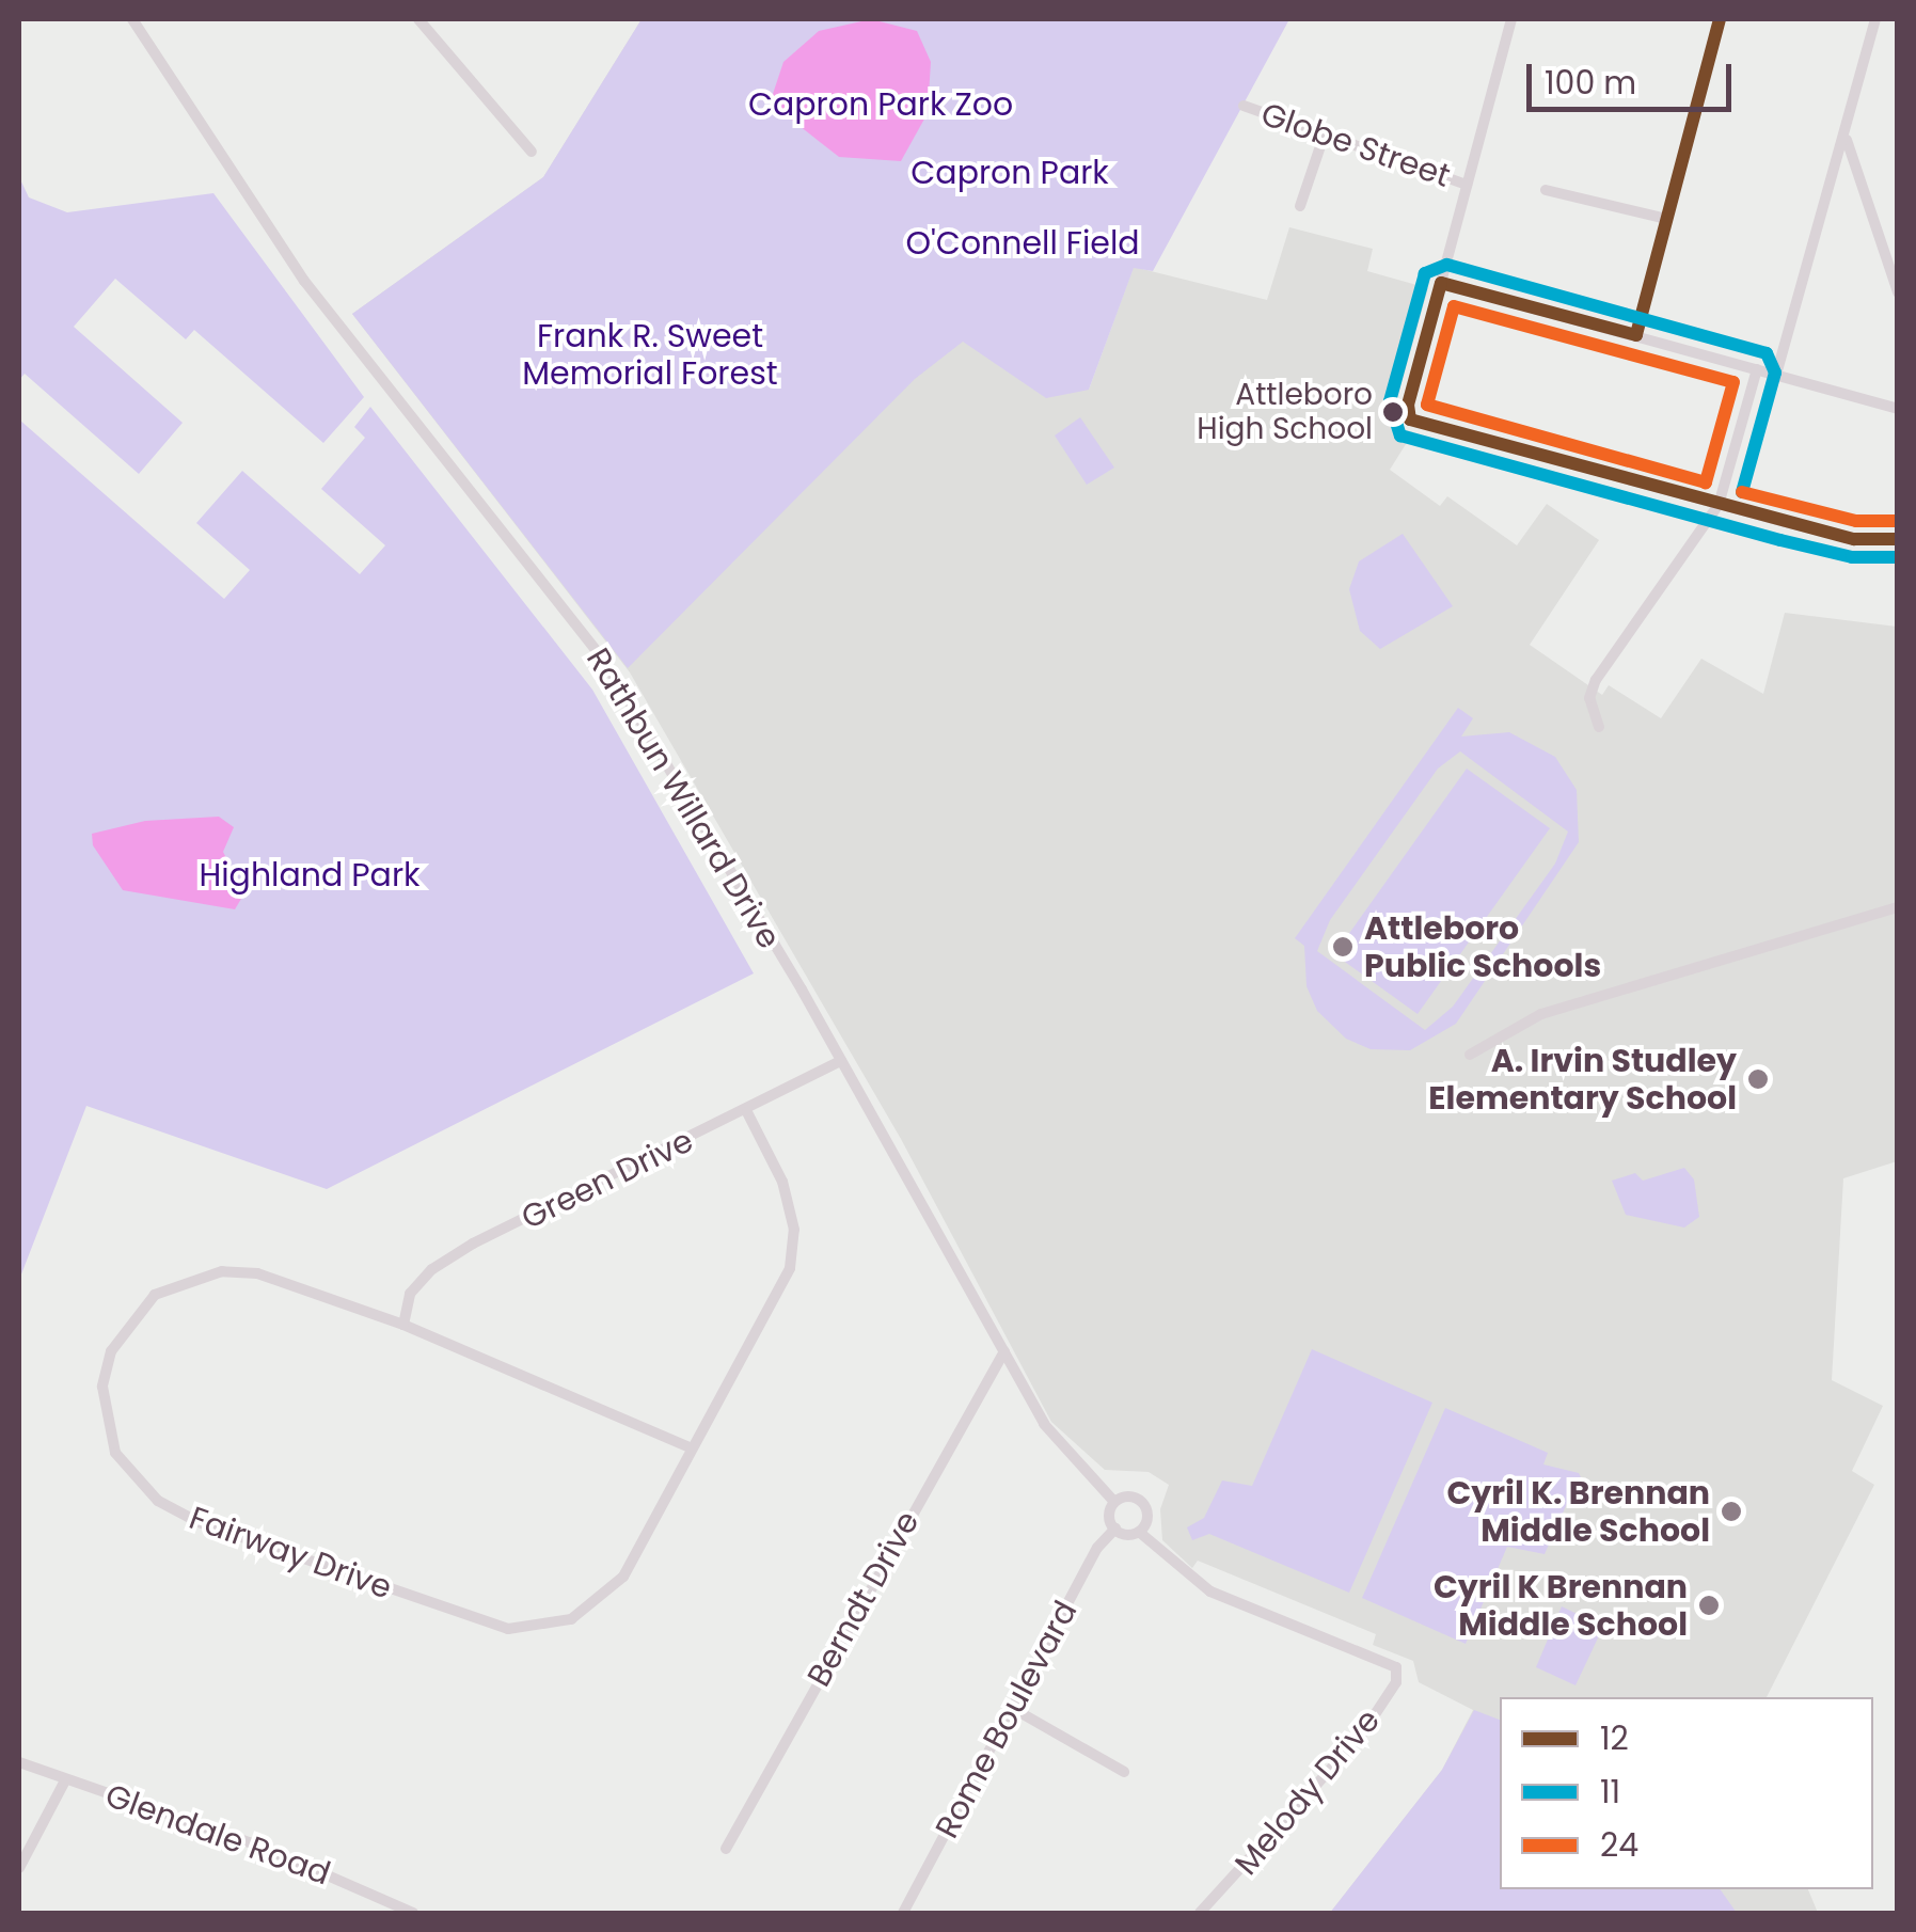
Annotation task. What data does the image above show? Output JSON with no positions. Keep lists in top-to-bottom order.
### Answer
{
  "streets": {
    "street": [
      "Globe Street",
      "Rathbun Willard Drive",
      "Green Drive",
      "Fairway Drive",
      "Berndt Drive",
      "Rome Boulevard",
      "Melody Drive",
      "Glendale Road"
    ]
  },
  "crossings": [
    ["Rathbun Willard Drive", "Green Drive"],
    ["Rathbun Willard Drive", "Berndt Drive"],
    ["Rathbun Willard Drive", "Melody Drive"],
    ["Green Drive", "Fairway Drive"]
  ],
  "parks": [
    "Capron Park Zoo",
    "Capron Park",
    "O'Connell Field",
    "Frank R. Sweet Memorial Forest",
    "Highland Park"
  ],
  "places": [
    "Attleboro High School",
    "Attleboro Public Schools",
    "A. Irvin Studley Elementary School",
    "Cyril K. Brennan Middle School",
    "Cyril K Brennan Middle School"
  ],
  "lines": ["transit line 12", "transit line 11", "transit line 24"],
  "legend": ["12", "11", "24"],
  "scale_bar": "100 m"
}
